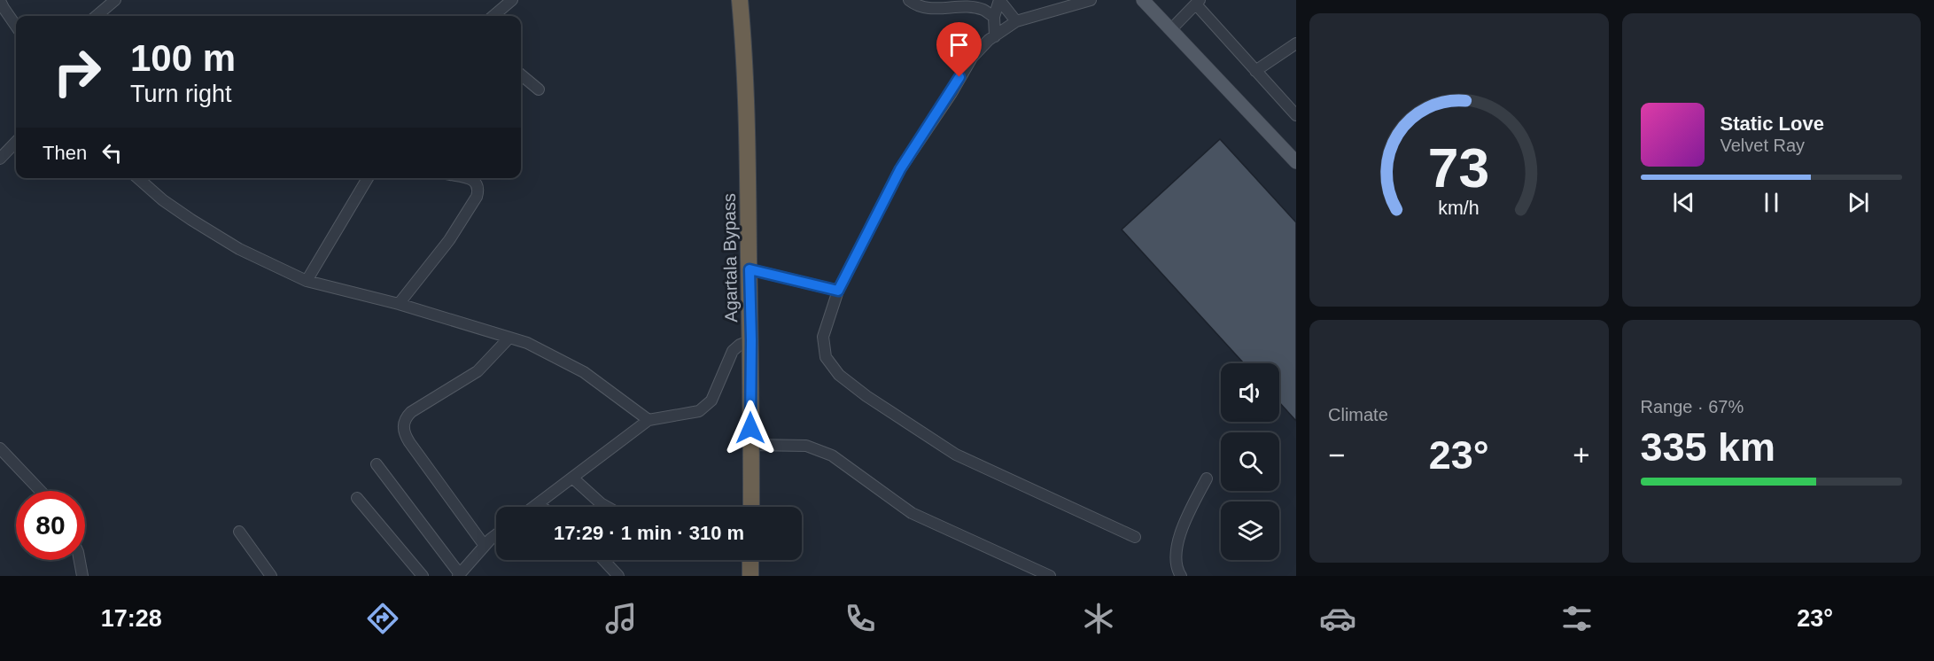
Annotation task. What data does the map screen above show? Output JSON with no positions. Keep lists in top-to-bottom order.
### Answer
{
  "streets": {
    "highway": ["Agartala Bypass"]
  },
  "page": {
    "turn": ["100 m", "Turn right"],
    "song": ["Static Love", "Velvet Ray"],
    "then": "Then",
    "tile": [
      "Climate",
      ["Range · 67%", "335 km"]
    ],
    "heat": ["−", "23°", "+"],
    "limit": "80",
    "trip": "17:29 · 1 min · 310 m",
    "tabs": ["17:28", "23°"],
    "gauge": ["73", "km/h"]
  }
}
